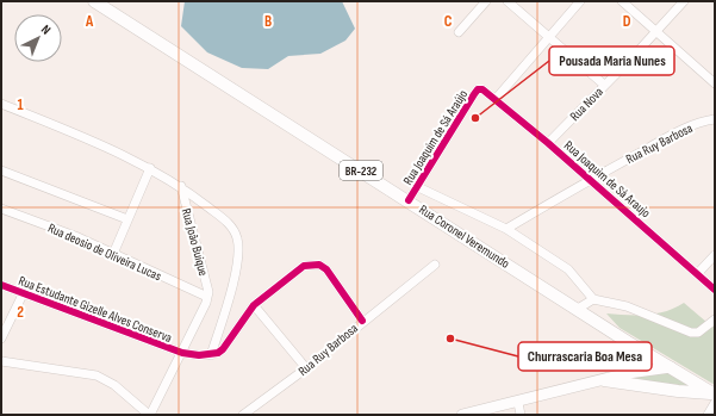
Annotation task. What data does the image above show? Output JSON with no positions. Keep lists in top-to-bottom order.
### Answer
{
  "streets": {
    "highway": ["BR-232", "Rua Coronel Veremundo"],
    "street": [
      "Rua Nova",
      "Rua Joaquim de Sá Araújo",
      "Rua Ruy Barbosa",
      "Rua Joaquim de Sá Araujo",
      "Rua João Buique",
      "Rua deosio de Oliveira Lucas",
      "Rua Estudante Gizelle Alves Conserva"
    ]
  },
  "crossings": [
    ["Rua Nova", "Rua Joaquim de Sá Araujo"],
    ["Rua Joaquim de Sá Araújo", "Rua Joaquim de Sá Araujo"],
    ["Rua Joaquim de Sá Araújo", "Rua Coronel Veremundo"],
    ["Rua Ruy Barbosa", "Rua Joaquim de Sá Araujo"],
    ["Rua João Buique", "Rua deosio de Oliveira Lucas"],
    ["Rua João Buique", "Rua Estudante Gizelle Alves Conserva"]
  ],
  "places": ["Pousada Maria Nunes", "Churrascaria Boa Mesa"],
  "north": "top right",
  "grid": {
    "columns": [
      "A",
      "B",
      "C",
      "D"
    ],
    "rows": ["1", "2"]
  }
}
